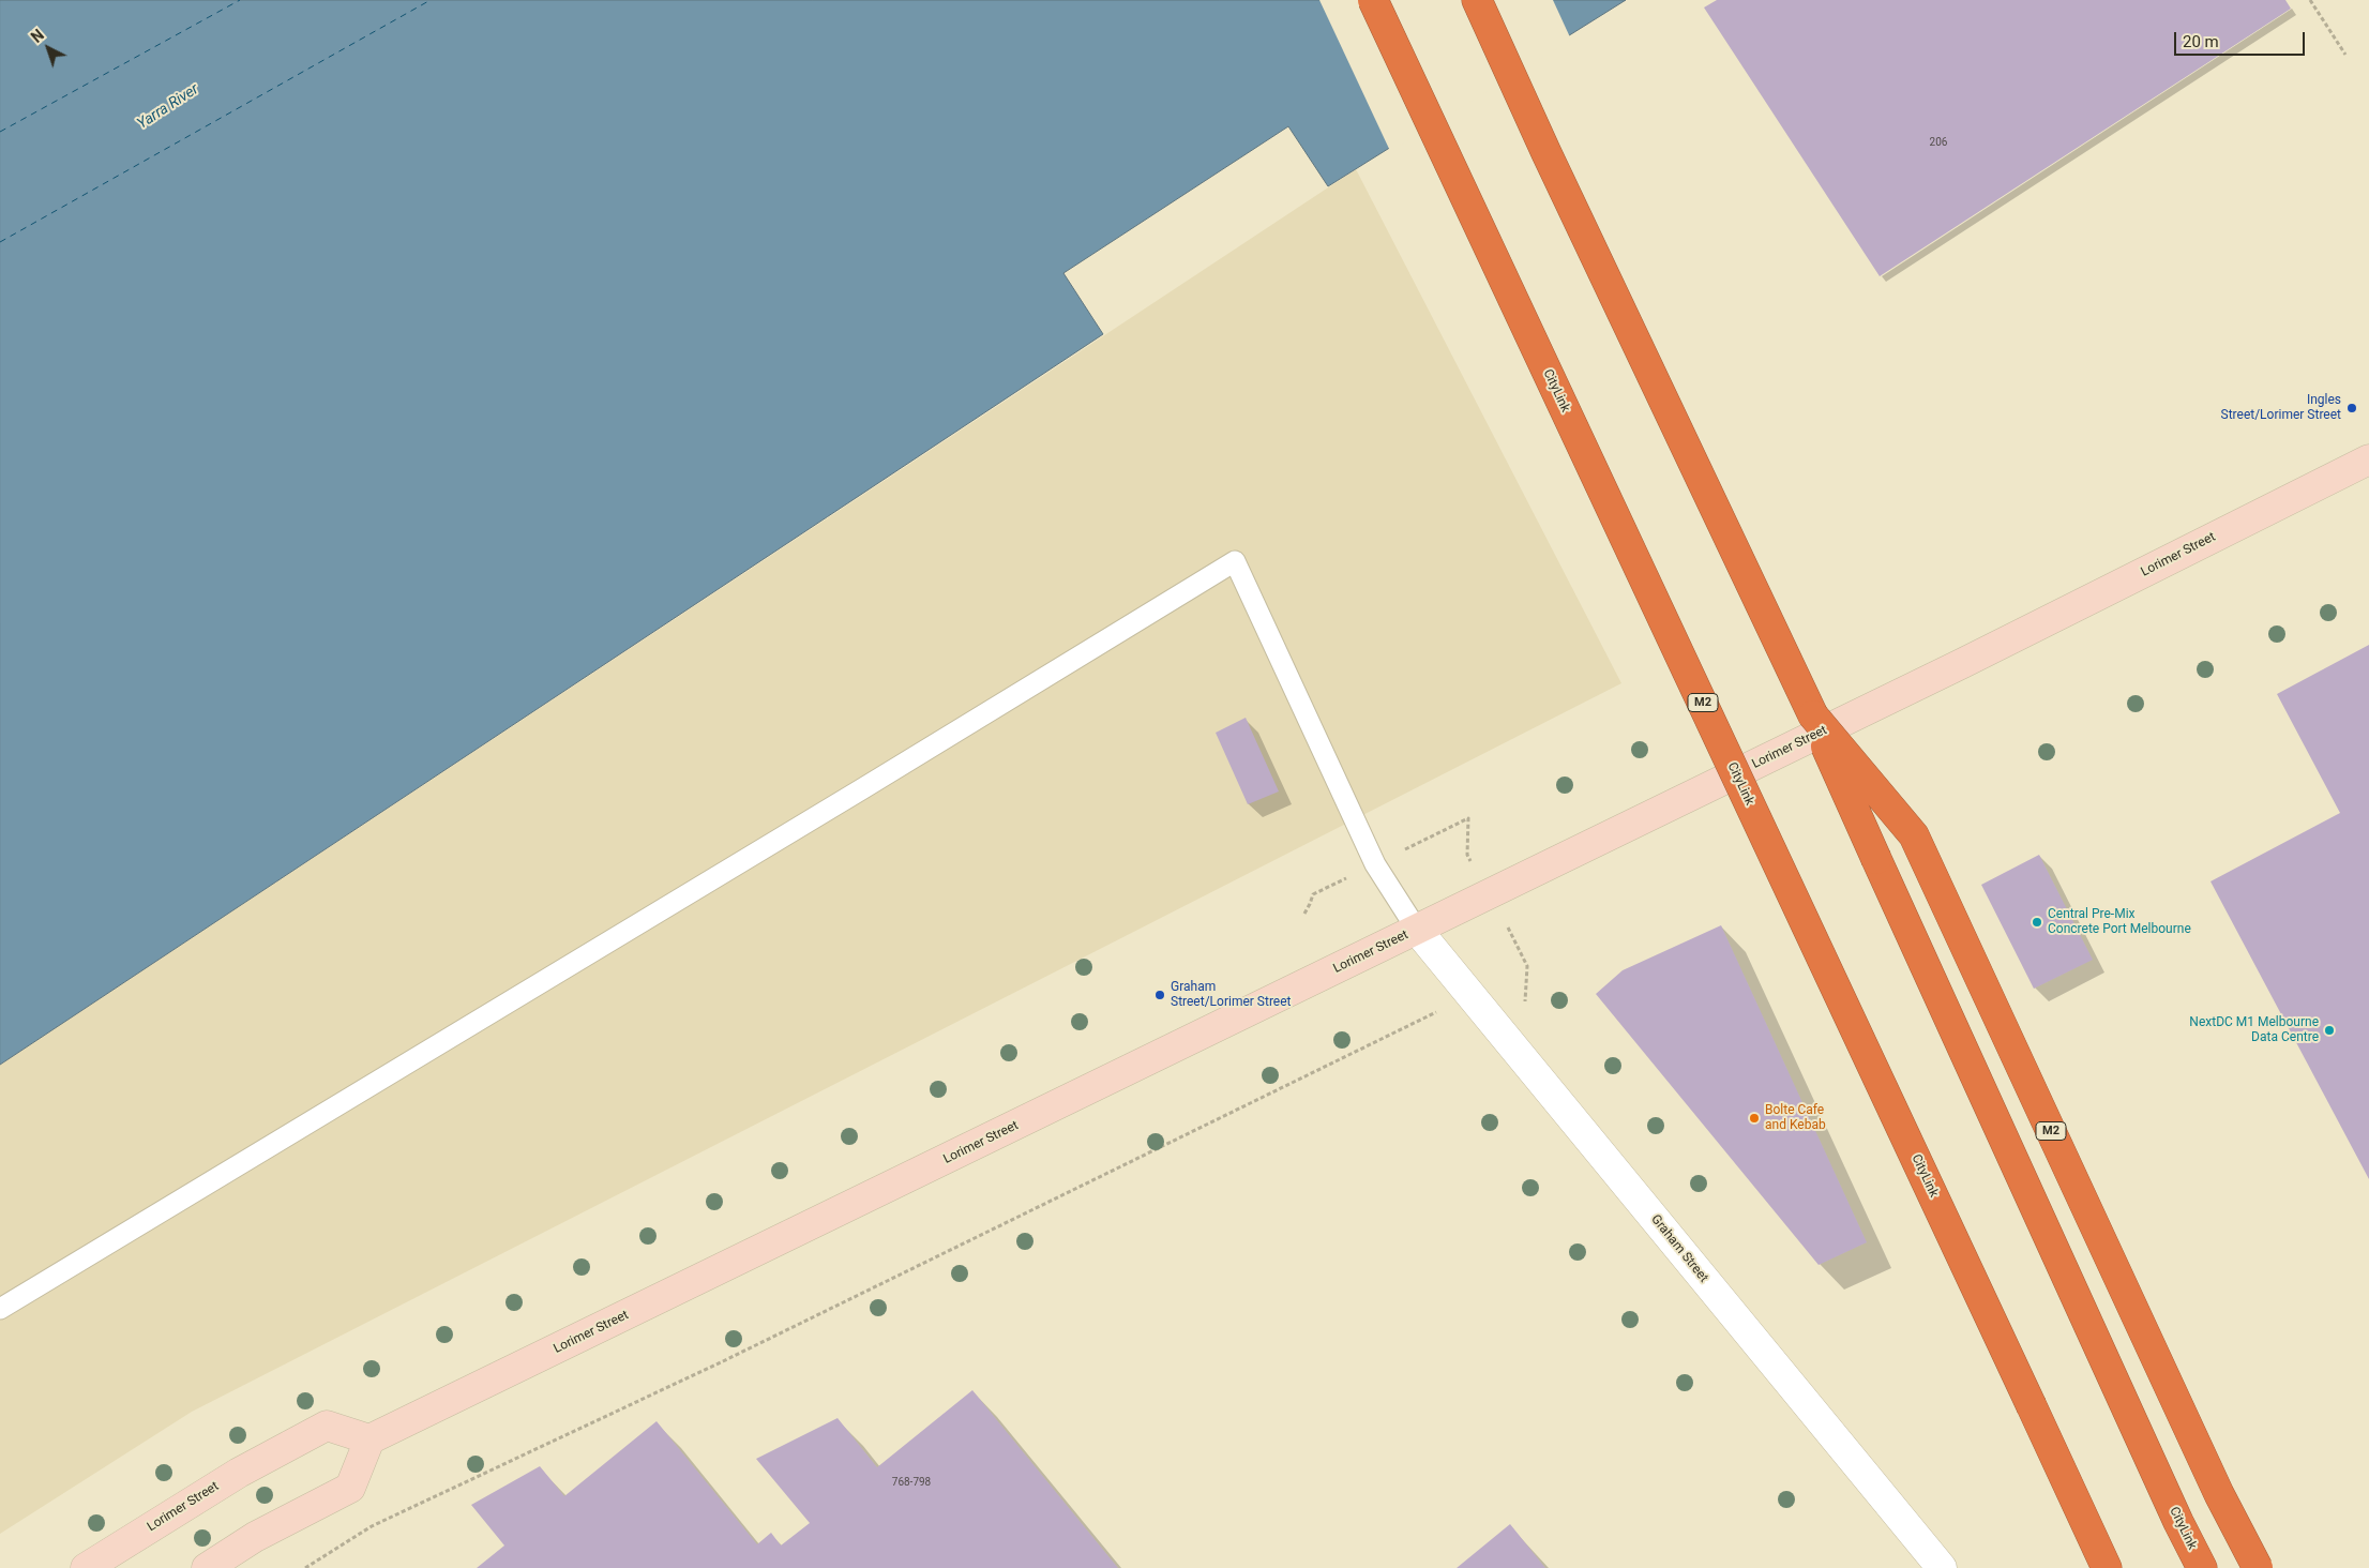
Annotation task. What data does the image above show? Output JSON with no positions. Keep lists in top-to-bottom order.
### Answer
{
  "streets": {
    "highway": ["CityLink", "M2"],
    "main road": ["Lorimer Street"],
    "street": ["Graham Street"]
  },
  "crossings": [
    ["CityLink", "M2"],
    ["Lorimer Street", "Graham Street"]
  ],
  "water": ["Yarra River"],
  "places": [
    "Ingles Street/Lorimer Street",
    "Central Pre-Mix Concrete Port Melbourne",
    "Graham Street/Lorimer Street",
    "NextDC M1 Melbourne Data Centre",
    "Bolte Cafe and Kebab"
  ],
  "house_numbers": ["206", "768-798"],
  "scale_bar": "20 m",
  "north": "top left"
}
